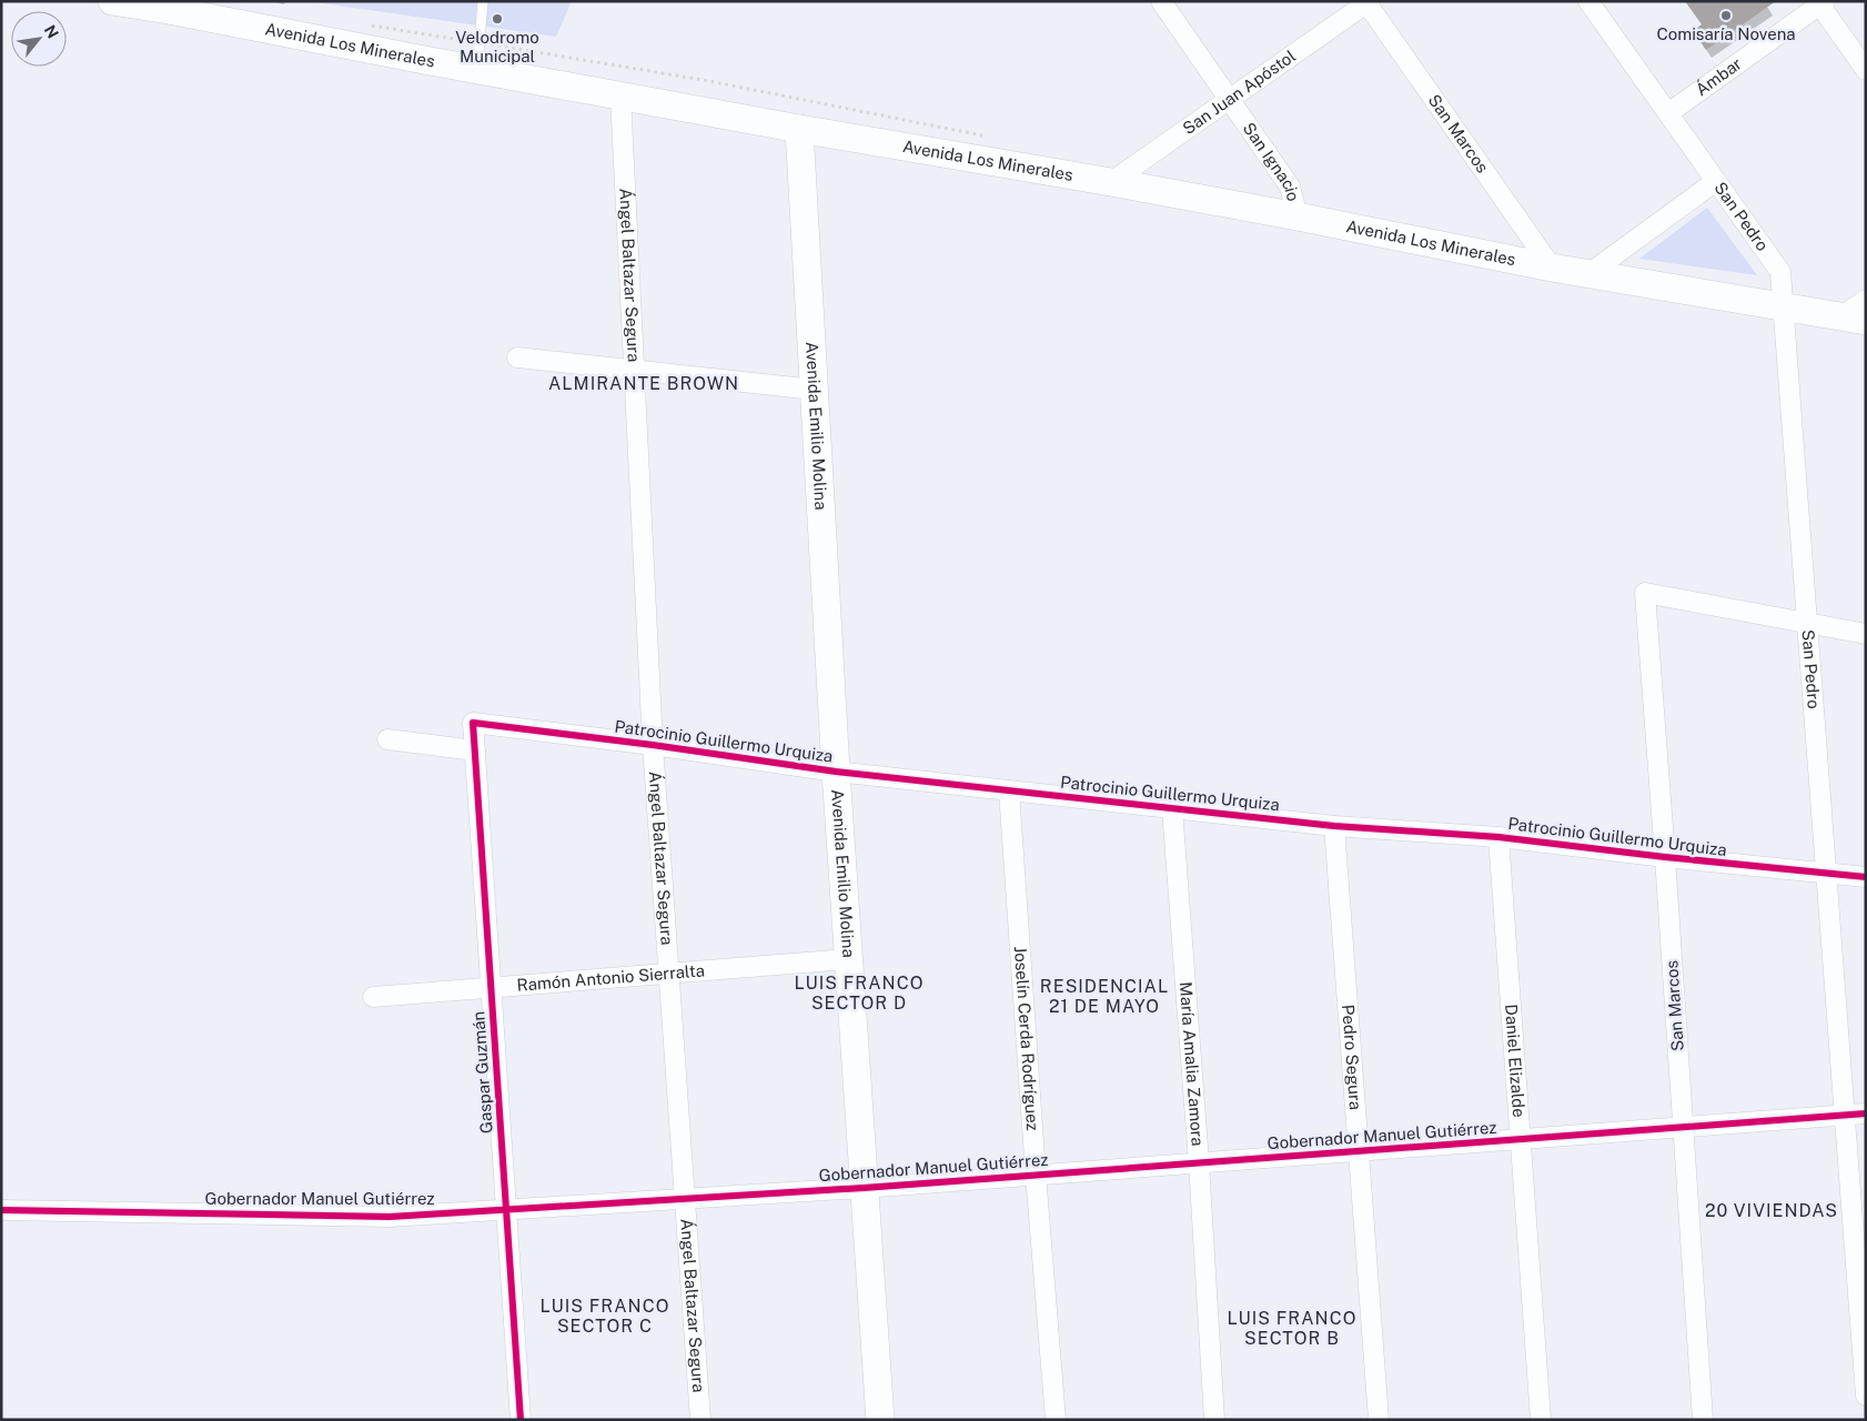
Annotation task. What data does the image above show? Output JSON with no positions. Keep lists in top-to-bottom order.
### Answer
{
  "streets": {
    "main road": ["Avenida Los Minerales", "Avenida Emilio Molina"],
    "street": [
      "Ámbar",
      "San Juan Apóstol",
      "San Marcos",
      "San Ignacio",
      "San Pedro",
      "Ángel Baltazar Segura",
      "Patrocinio Guillermo Urquiza",
      "Ramón Antonio Sierralta",
      "Joselín Cerda Rodríguez",
      "Pedro Segura",
      "Daniel Elizalde",
      "María Amalia Zamora",
      "Gaspar Guzmán",
      "Gobernador Manuel Gutiérrez"
    ]
  },
  "crossings": [
    ["Avenida Los Minerales", "San Juan Apóstol"],
    ["Avenida Los Minerales", "San Marcos"],
    ["Avenida Los Minerales", "San Ignacio"],
    ["Avenida Los Minerales", "San Pedro"],
    ["Avenida Los Minerales", "Ángel Baltazar Segura"],
    ["Avenida Los Minerales", "Avenida Emilio Molina"],
    ["Ámbar", "San Pedro"],
    ["San Juan Apóstol", "San Marcos"],
    ["San Juan Apóstol", "San Ignacio"],
    ["San Marcos", "San Pedro"],
    ["San Marcos", "Patrocinio Guillermo Urquiza"],
    ["San Marcos", "Gobernador Manuel Gutiérrez"],
    ["San Pedro", "Patrocinio Guillermo Urquiza"],
    ["San Pedro", "Gobernador Manuel Gutiérrez"],
    ["Ángel Baltazar Segura", "Patrocinio Guillermo Urquiza"],
    ["Ángel Baltazar Segura", "Ramón Antonio Sierralta"],
    ["Ángel Baltazar Segura", "Gobernador Manuel Gutiérrez"],
    ["Avenida Emilio Molina", "Patrocinio Guillermo Urquiza"],
    ["Avenida Emilio Molina", "Ramón Antonio Sierralta"],
    ["Avenida Emilio Molina", "Gobernador Manuel Gutiérrez"],
    ["Patrocinio Guillermo Urquiza", "Joselín Cerda Rodríguez"],
    ["Patrocinio Guillermo Urquiza", "Pedro Segura"],
    ["Patrocinio Guillermo Urquiza", "Daniel Elizalde"],
    ["Patrocinio Guillermo Urquiza", "María Amalia Zamora"],
    ["Patrocinio Guillermo Urquiza", "Gaspar Guzmán"],
    ["Ramón Antonio Sierralta", "Gaspar Guzmán"],
    ["Joselín Cerda Rodríguez", "Gobernador Manuel Gutiérrez"],
    ["Pedro Segura", "Gobernador Manuel Gutiérrez"],
    ["Daniel Elizalde", "Gobernador Manuel Gutiérrez"],
    ["María Amalia Zamora", "Gobernador Manuel Gutiérrez"],
    ["Gaspar Guzmán", "Gobernador Manuel Gutiérrez"]
  ],
  "districts": [
    "ALMIRANTE BROWN",
    "LUIS FRANCO SECTOR D",
    "RESIDENCIAL 21 DE MAYO",
    "20 VIVIENDAS",
    "LUIS FRANCO SECTOR C",
    "LUIS FRANCO SECTOR B"
  ],
  "places": ["Comisaría Novena", "Velodromo Municipal"],
  "north": "top right"
}
